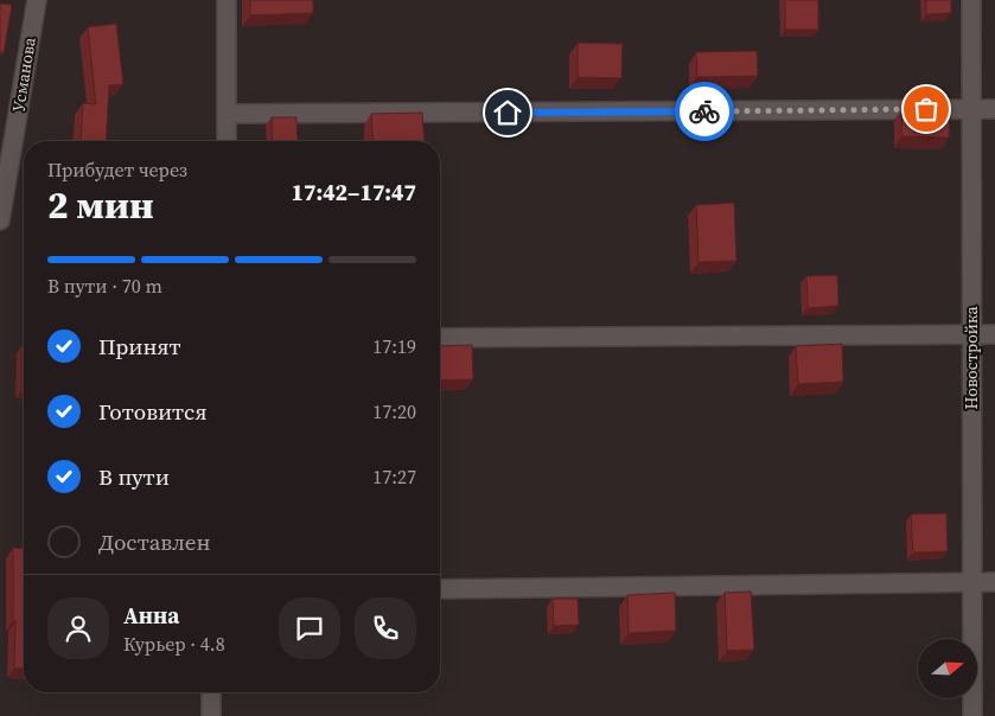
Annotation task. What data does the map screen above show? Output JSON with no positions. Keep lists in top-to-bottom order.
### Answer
{
  "streets": {
    "street": ["Усманова", "Новостройка"]
  },
  "north": "right",
  "page": {
    "heading": ["2 мин", "Прибудет через", "17:42–17:47"],
    "panel": ["Анна", "Курьер · 4.8"],
    "bar": "В пути · 70 m",
    "list": [
      ["Принят", "17:19"],
      ["Готовится", "17:20"],
      ["В пути", "17:27"],
      "Доставлен"
    ]
  }
}
